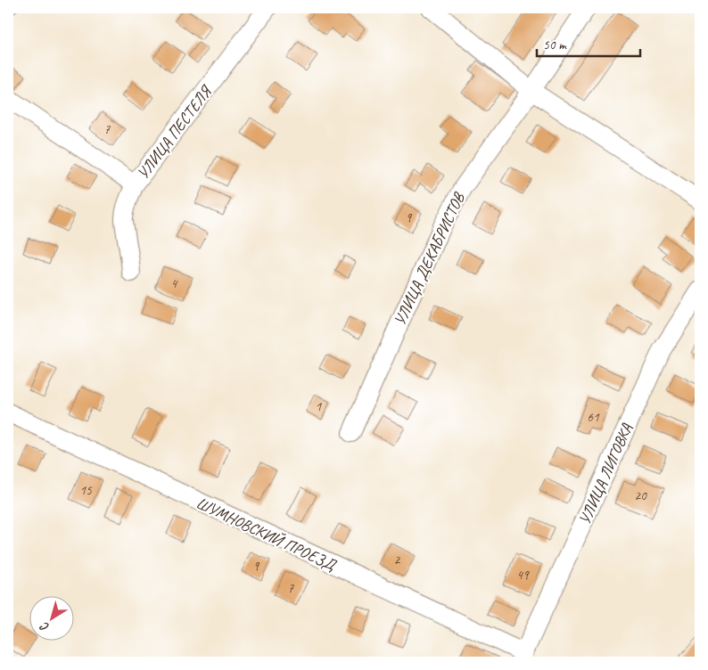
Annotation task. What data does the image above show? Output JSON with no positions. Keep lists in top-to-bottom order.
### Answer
{
  "streets": {
    "street": [
      "УЛИЦА ПЕСТЕЛЯ",
      "УЛИЦА ДЕКАБРИСТОВ",
      "УЛИЦА ЛИГОВКА",
      "ШУМНОВСКИЙ ПРОЕЗД"
    ]
  },
  "crossings": [
    ["УЛИЦА ЛИГОВКА", "ШУМНОВСКИЙ ПРОЕЗД"]
  ],
  "house_numbers": [
    "7",
    "9",
    "4",
    "1",
    "61",
    "15",
    "20",
    "2",
    "9",
    "49",
    "7"
  ],
  "scale_bar": "50 m",
  "north": "bottom left"
}
